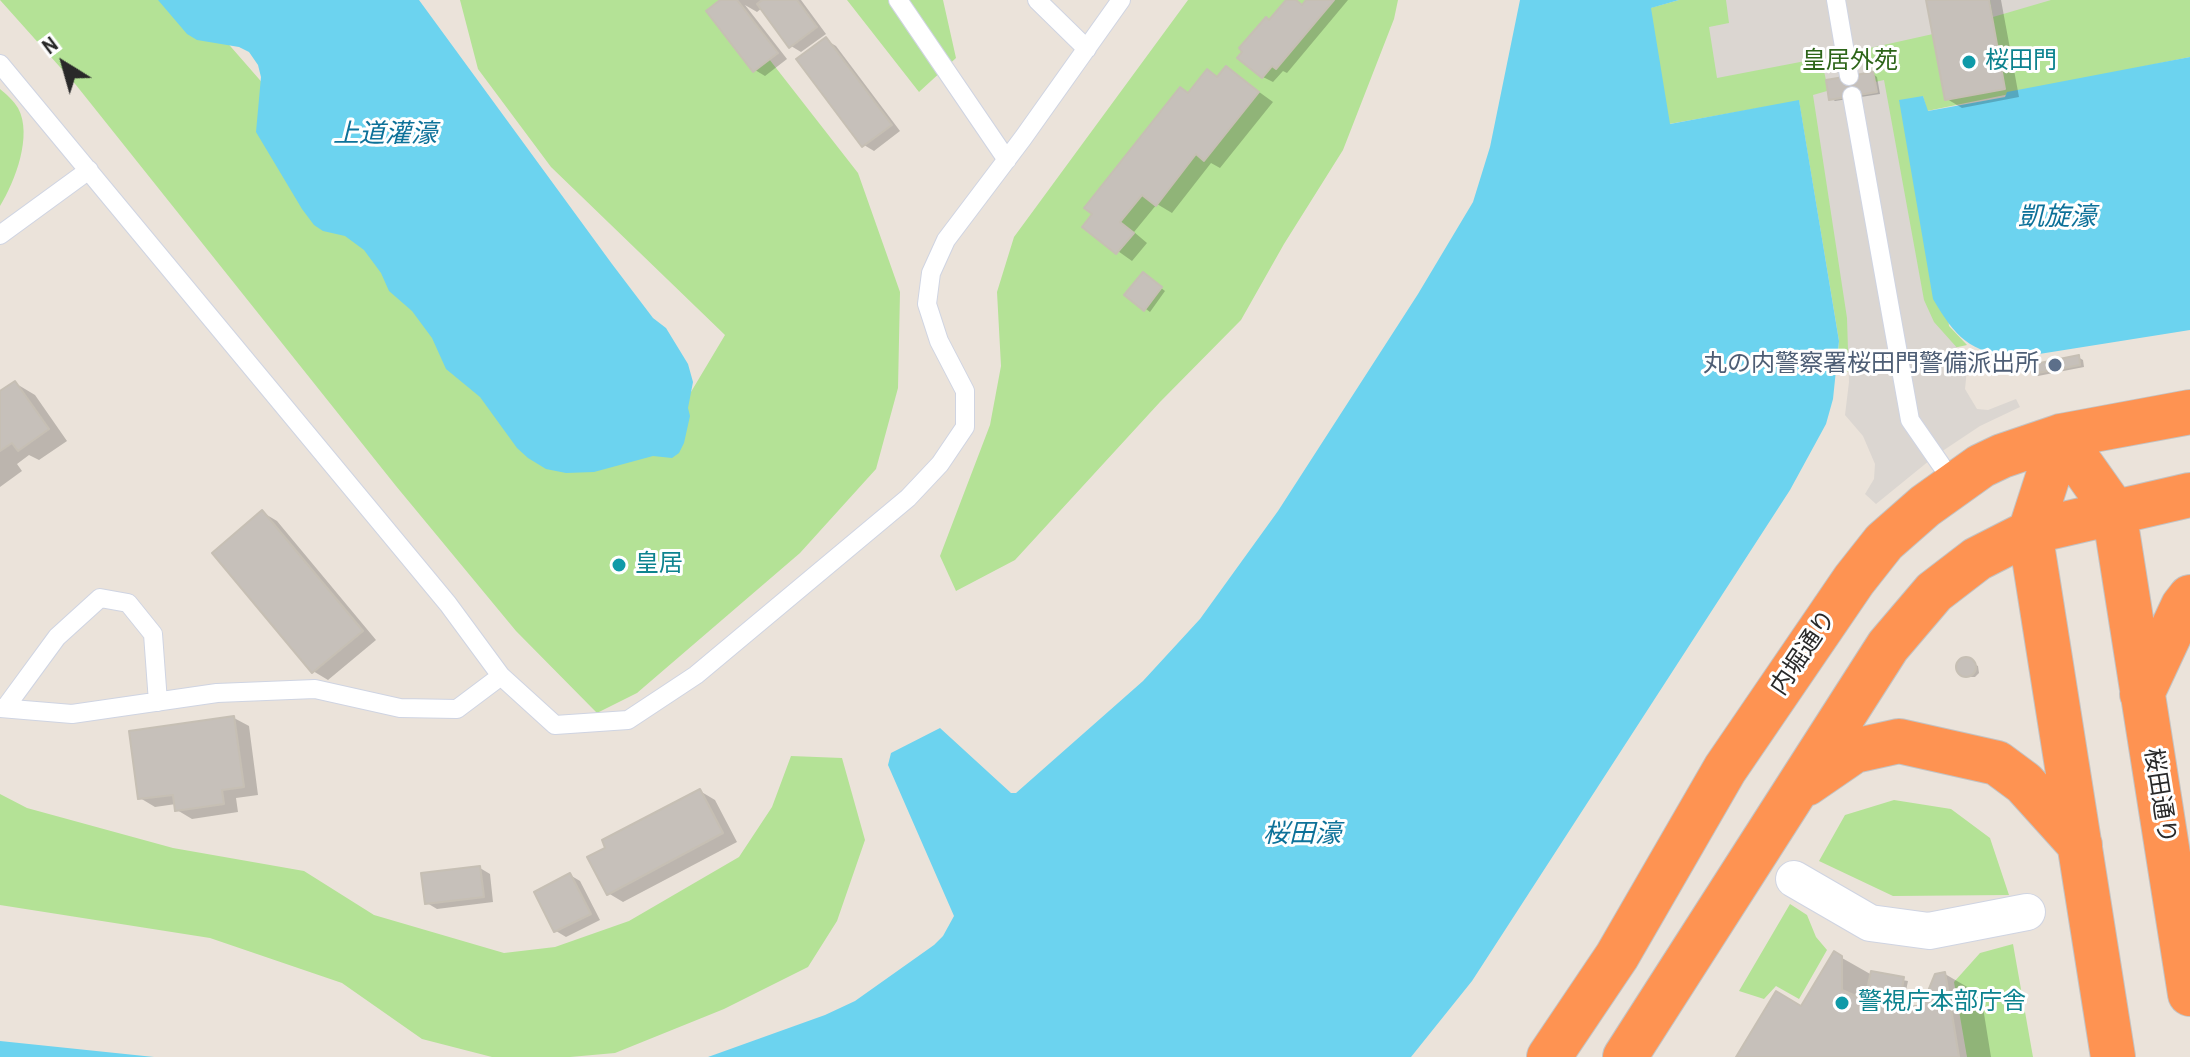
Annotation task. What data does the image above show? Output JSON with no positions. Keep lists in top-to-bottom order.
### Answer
{
  "streets": {
    "highway": ["内堀通り", "桜田通り"]
  },
  "water": ["上道灌濠", "凱旋濠", "桜田濠"],
  "parks": ["皇居外苑"],
  "places": [
    "桜田門",
    "丸の内警察署桜田門警備派出所",
    "皇居",
    "警視庁本部庁舎"
  ],
  "north": "top left"
}
